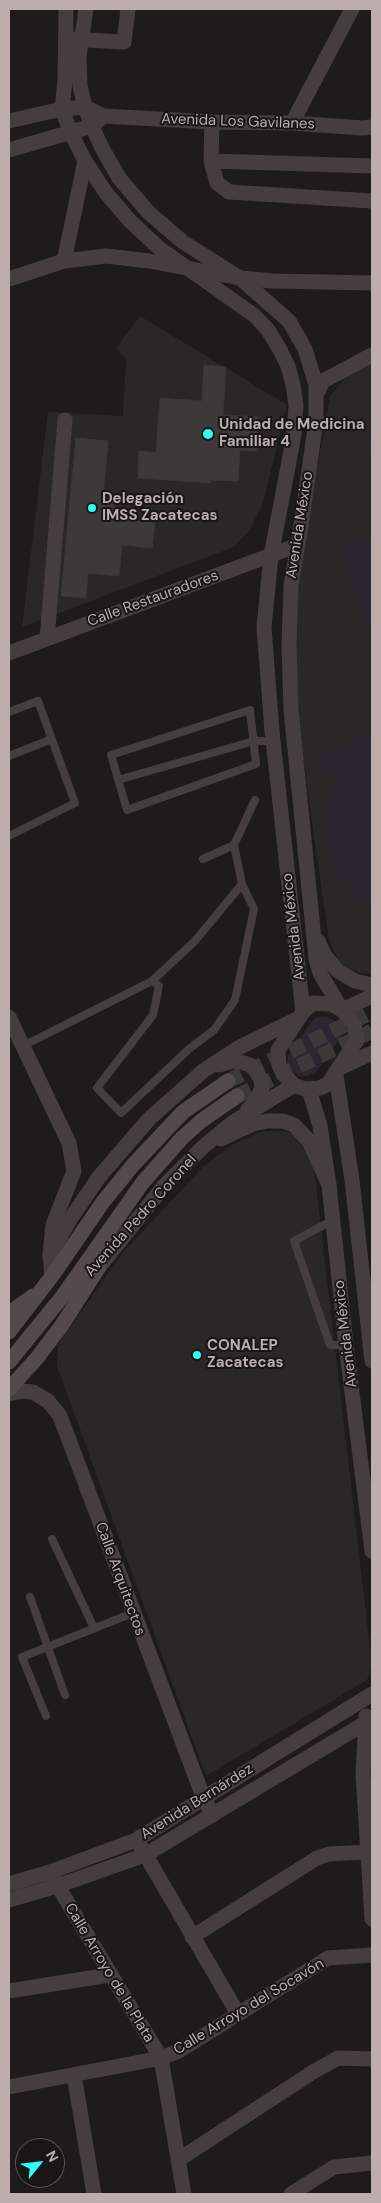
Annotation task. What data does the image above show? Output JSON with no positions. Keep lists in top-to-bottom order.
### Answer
{
  "streets": {
    "main road": ["Avenida Pedro Coronel"],
    "street": [
      "Avenida Los Gavilanes",
      "Avenida México",
      "Calle Restauradores",
      "Calle Arquitectos",
      "Avenida Bernárdez",
      "Calle Arroyo de la Plata",
      "Calle Arroyo del Socavón"
    ]
  },
  "crossings": [
    ["Avenida Los Gavilanes", "Avenida México"],
    ["Avenida México", "Calle Restauradores"],
    ["Avenida México", "Avenida Pedro Coronel"],
    ["Calle Arquitectos", "Avenida Bernárdez"],
    ["Avenida Bernárdez", "Calle Arroyo de la Plata"],
    ["Calle Arroyo de la Plata", "Calle Arroyo del Socavón"]
  ],
  "places": ["Unidad de Medicina Familiar 4", "Delegación IMSS Zacatecas", "CONALEP Zacatecas"],
  "north": "top right"
}
